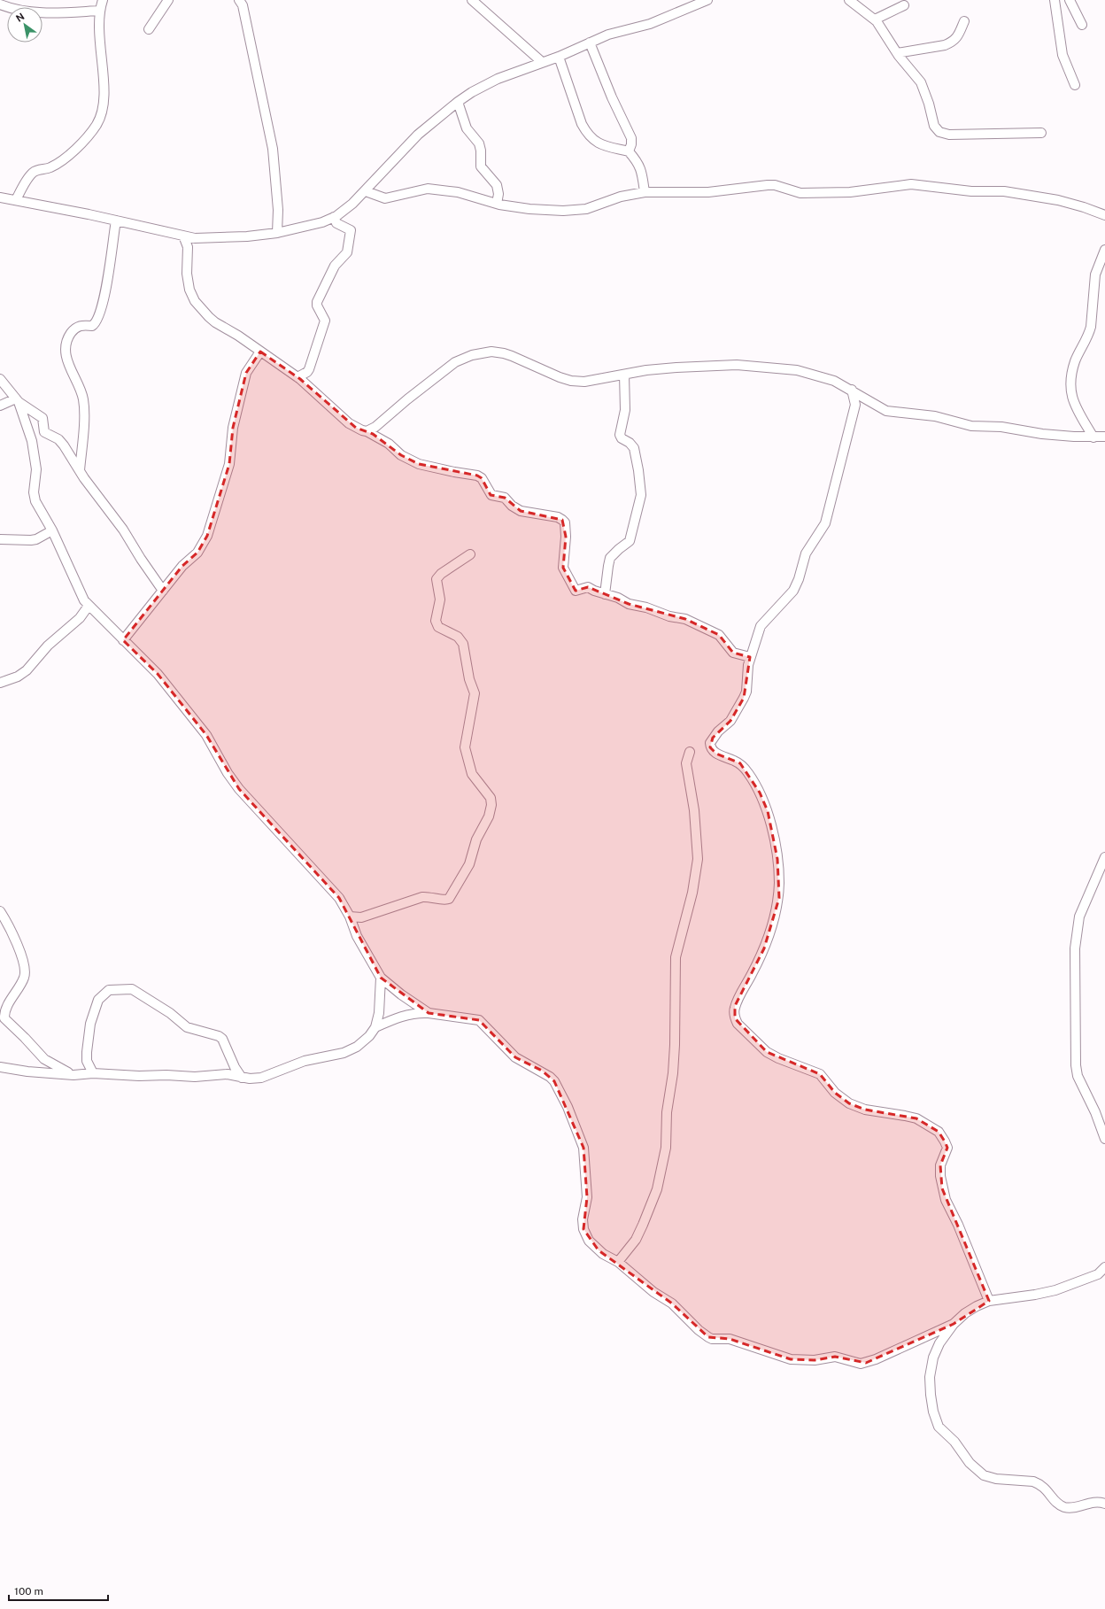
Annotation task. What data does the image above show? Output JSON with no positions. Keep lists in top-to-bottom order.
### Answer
{
  "scale_bar": "100 m",
  "north": "top left"
}
